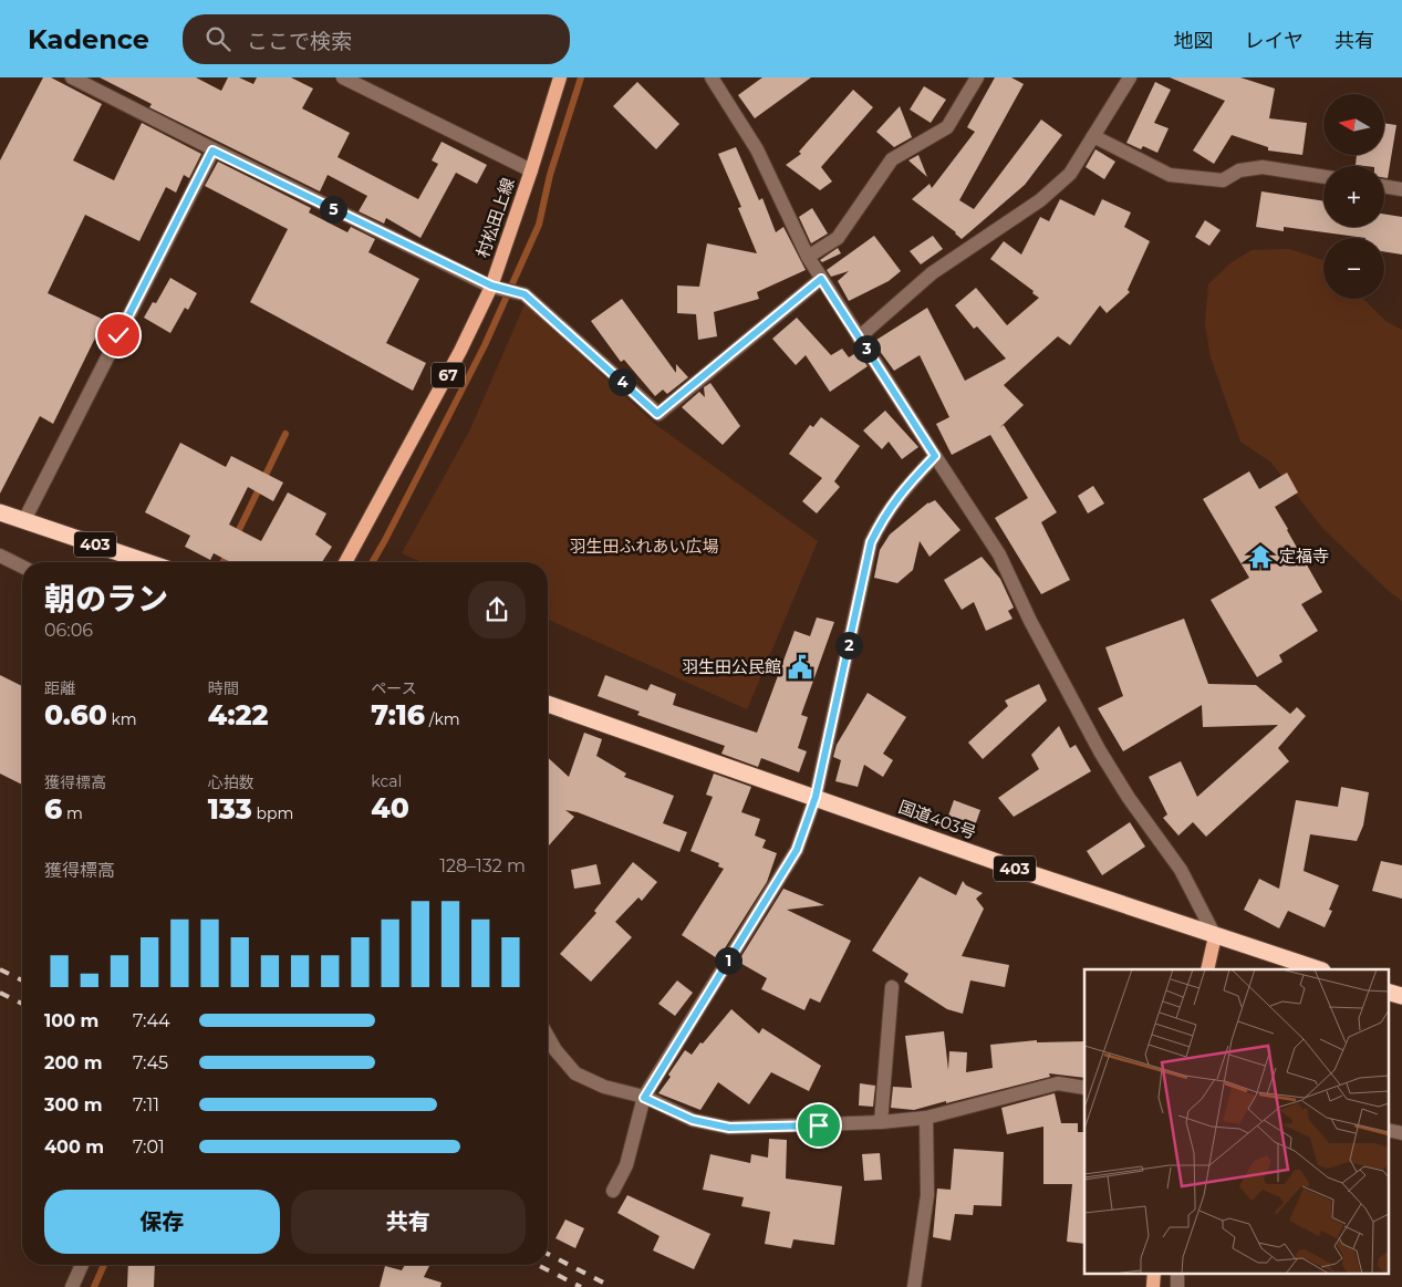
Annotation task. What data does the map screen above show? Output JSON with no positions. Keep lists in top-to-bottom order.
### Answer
{
  "streets": {
    "highway": ["403", "国道403号"],
    "main road": ["村松田上線", "67"]
  },
  "parks": ["羽生田ふれあい広場"],
  "places": {
    "temple": ["定福寺"],
    "public building": ["羽生田公民館"]
  },
  "north": "left",
  "page": {
    "header": "Kadence",
    "search": "ここで検索",
    "nav": ["地図", "レイヤ", "共有"],
    "map_buttons": ["+", "−"],
    "pins": [
      "5",
      "3",
      "4",
      "2",
      "1"
    ],
    "heading": ["朝のラン", "06:06"],
    "stats": [
      ["距離", "0.60 km"],
      ["時間", "4:22"],
      ["ペース", "7:16 /km"],
      ["獲得標高", "6 m"],
      ["心拍数", "133 bpm"],
      ["kcal", "40"]
    ],
    "chart": ["獲得標高", "128–132 m"],
    "list": [
      {
        "name": "100 m",
        "note": "7:44"
      },
      {
        "name": "200 m",
        "note": "7:45"
      },
      {
        "name": "300 m",
        "note": "7:11"
      },
      {
        "name": "400 m",
        "note": "7:01"
      }
    ],
    "buttons": ["保存", "共有"]
  }
}
